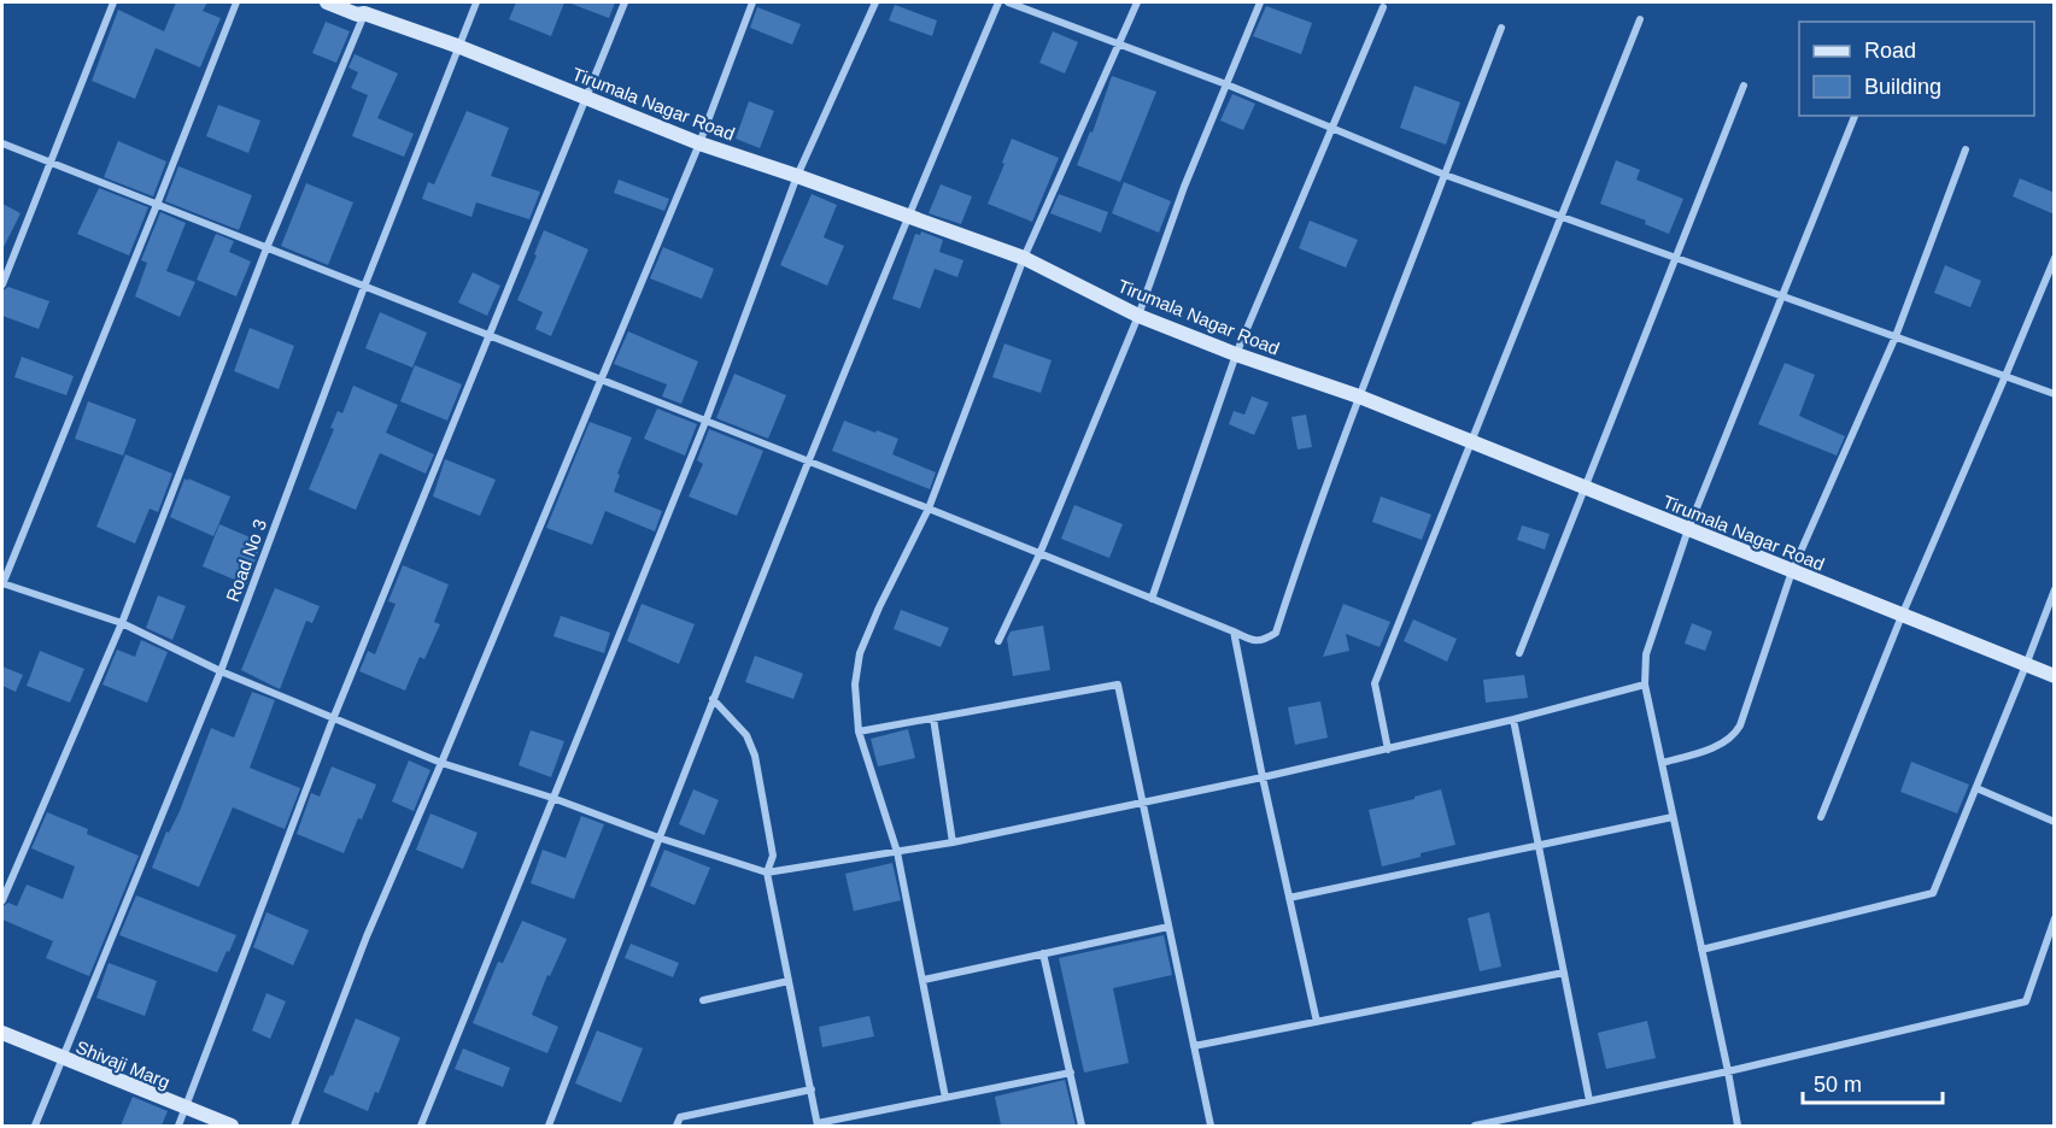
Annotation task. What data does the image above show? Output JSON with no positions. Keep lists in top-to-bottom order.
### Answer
{
  "streets": {
    "street": ["Tirumala Nagar Road", "Road No 3", "Shivaji Marg"]
  },
  "crossings": [
    ["Tirumala Nagar Road", "Road No 3"],
    ["Road No 3", "Shivaji Marg"]
  ],
  "legend": ["Road", "Building"],
  "scale_bar": "50 m"
}
